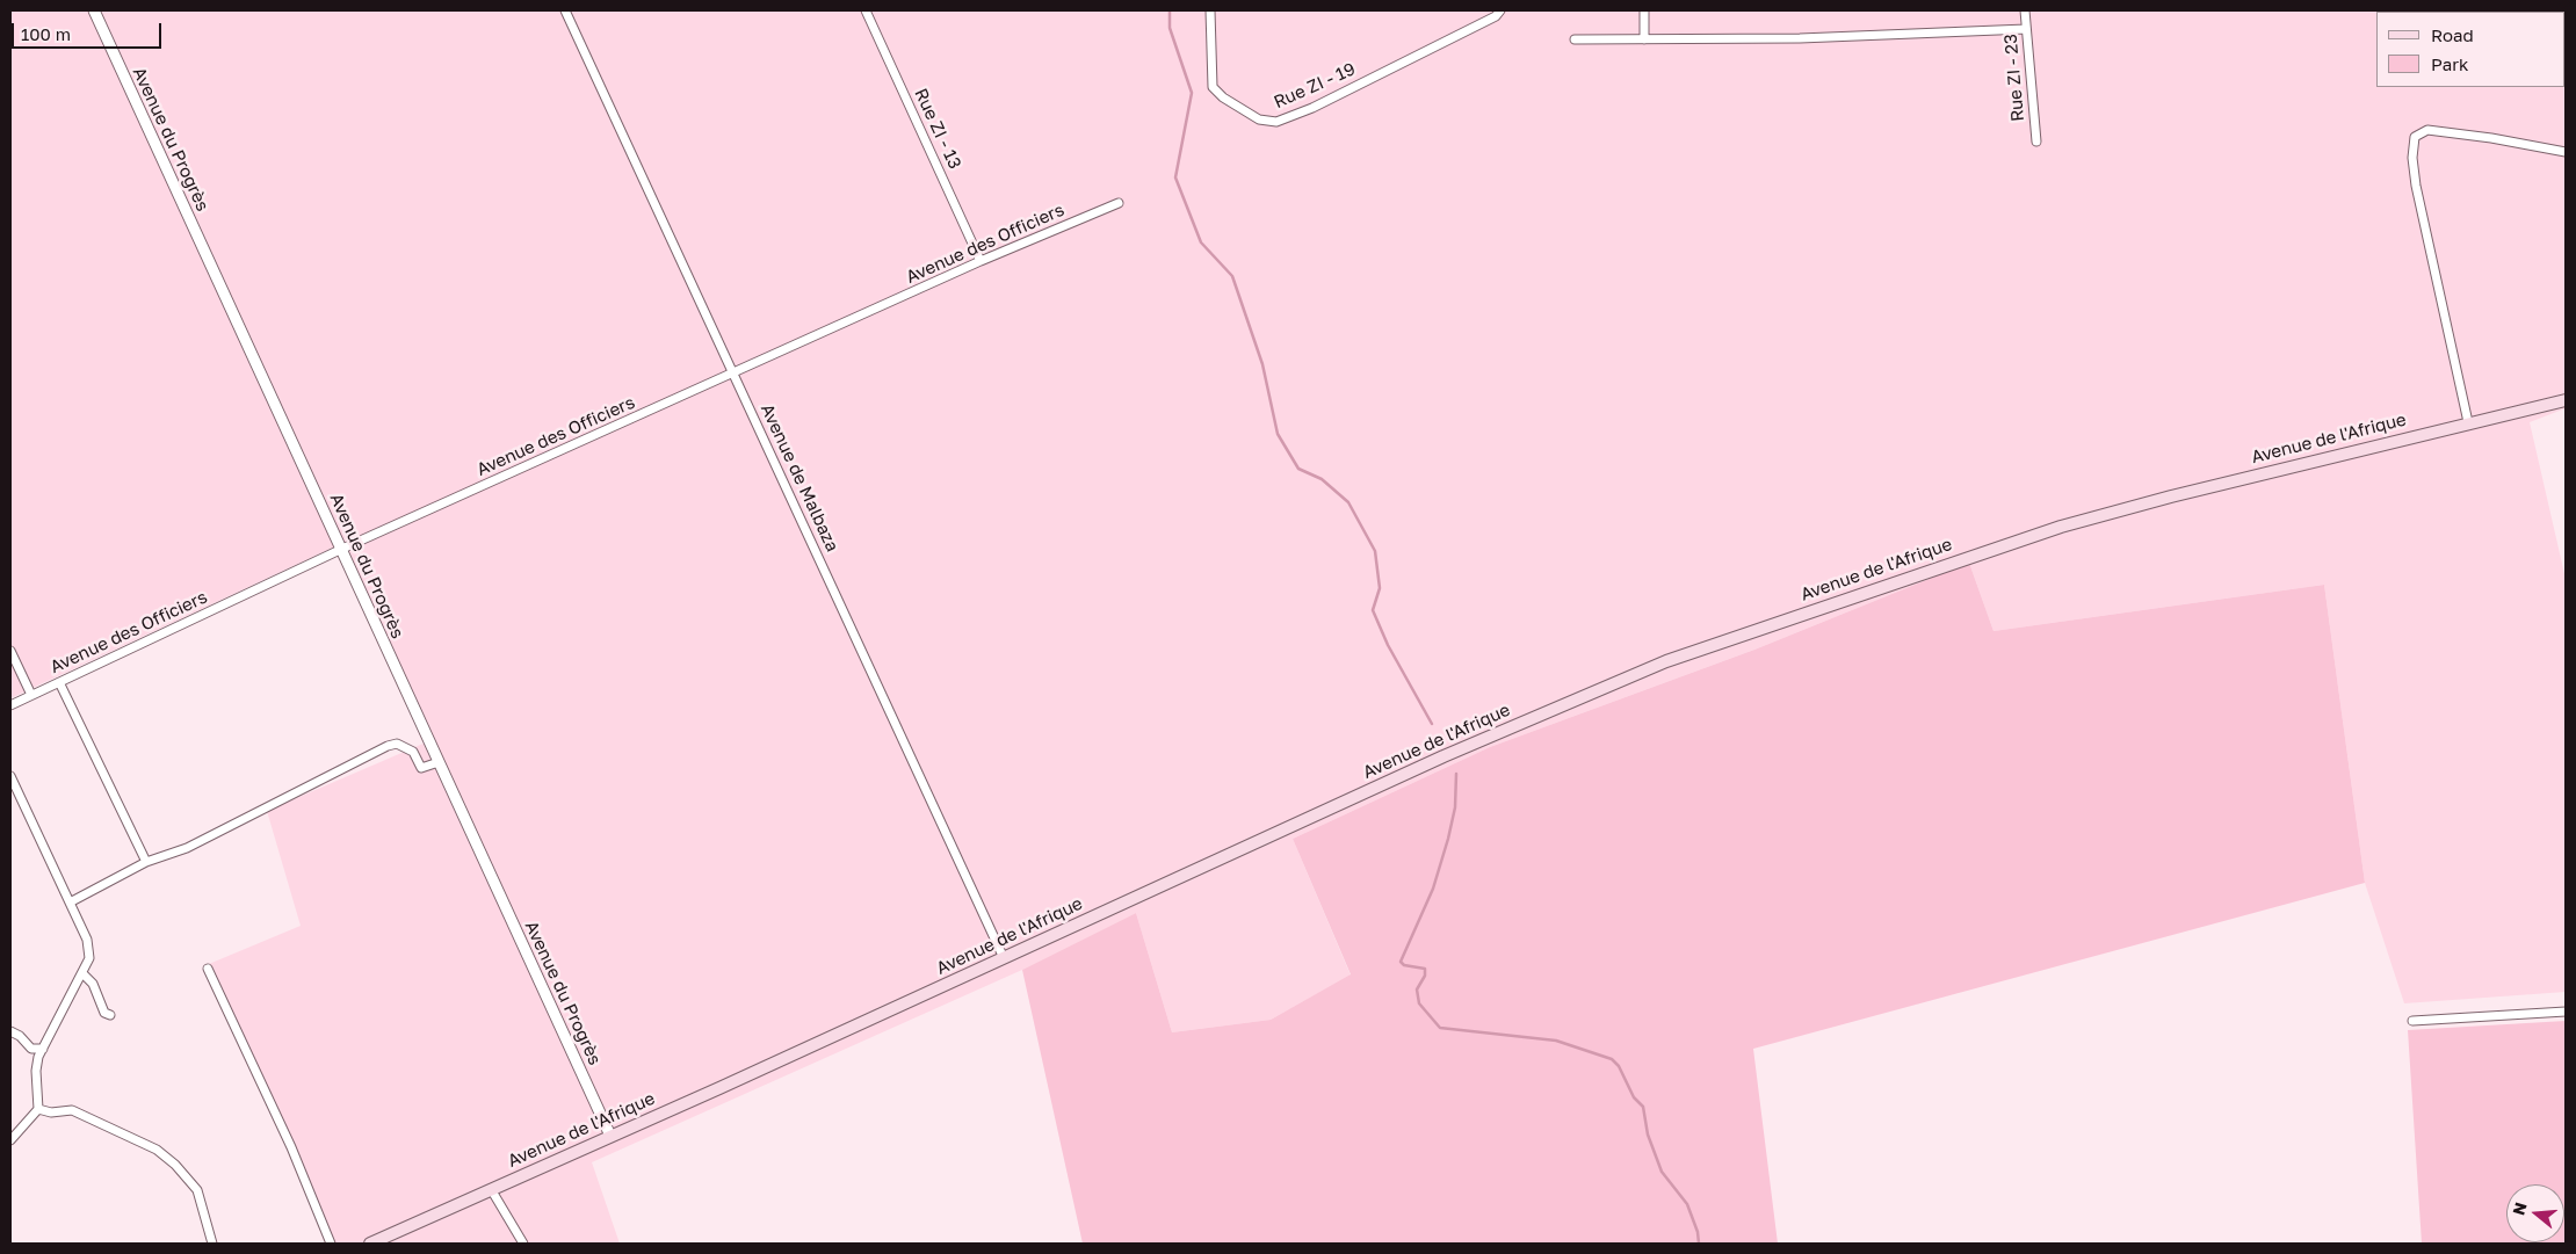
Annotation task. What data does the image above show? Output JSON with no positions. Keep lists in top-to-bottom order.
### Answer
{
  "streets": {
    "main road": ["Avenue de l'Afrique"],
    "street": [
      "Rue ZI - 23",
      "Rue ZI - 19",
      "Rue ZI - 13",
      "Avenue du Progrès",
      "Avenue des Officiers",
      "Avenue de Malbaza"
    ]
  },
  "crossings": [
    ["Rue ZI - 13", "Avenue des Officiers"],
    ["Avenue du Progrès", "Avenue des Officiers"],
    ["Avenue du Progrès", "Avenue de l'Afrique"],
    ["Avenue des Officiers", "Avenue de Malbaza"],
    ["Avenue de l'Afrique", "Avenue de Malbaza"]
  ],
  "legend": ["Road", "Park"],
  "scale_bar": "100 m",
  "north": "left"
}
